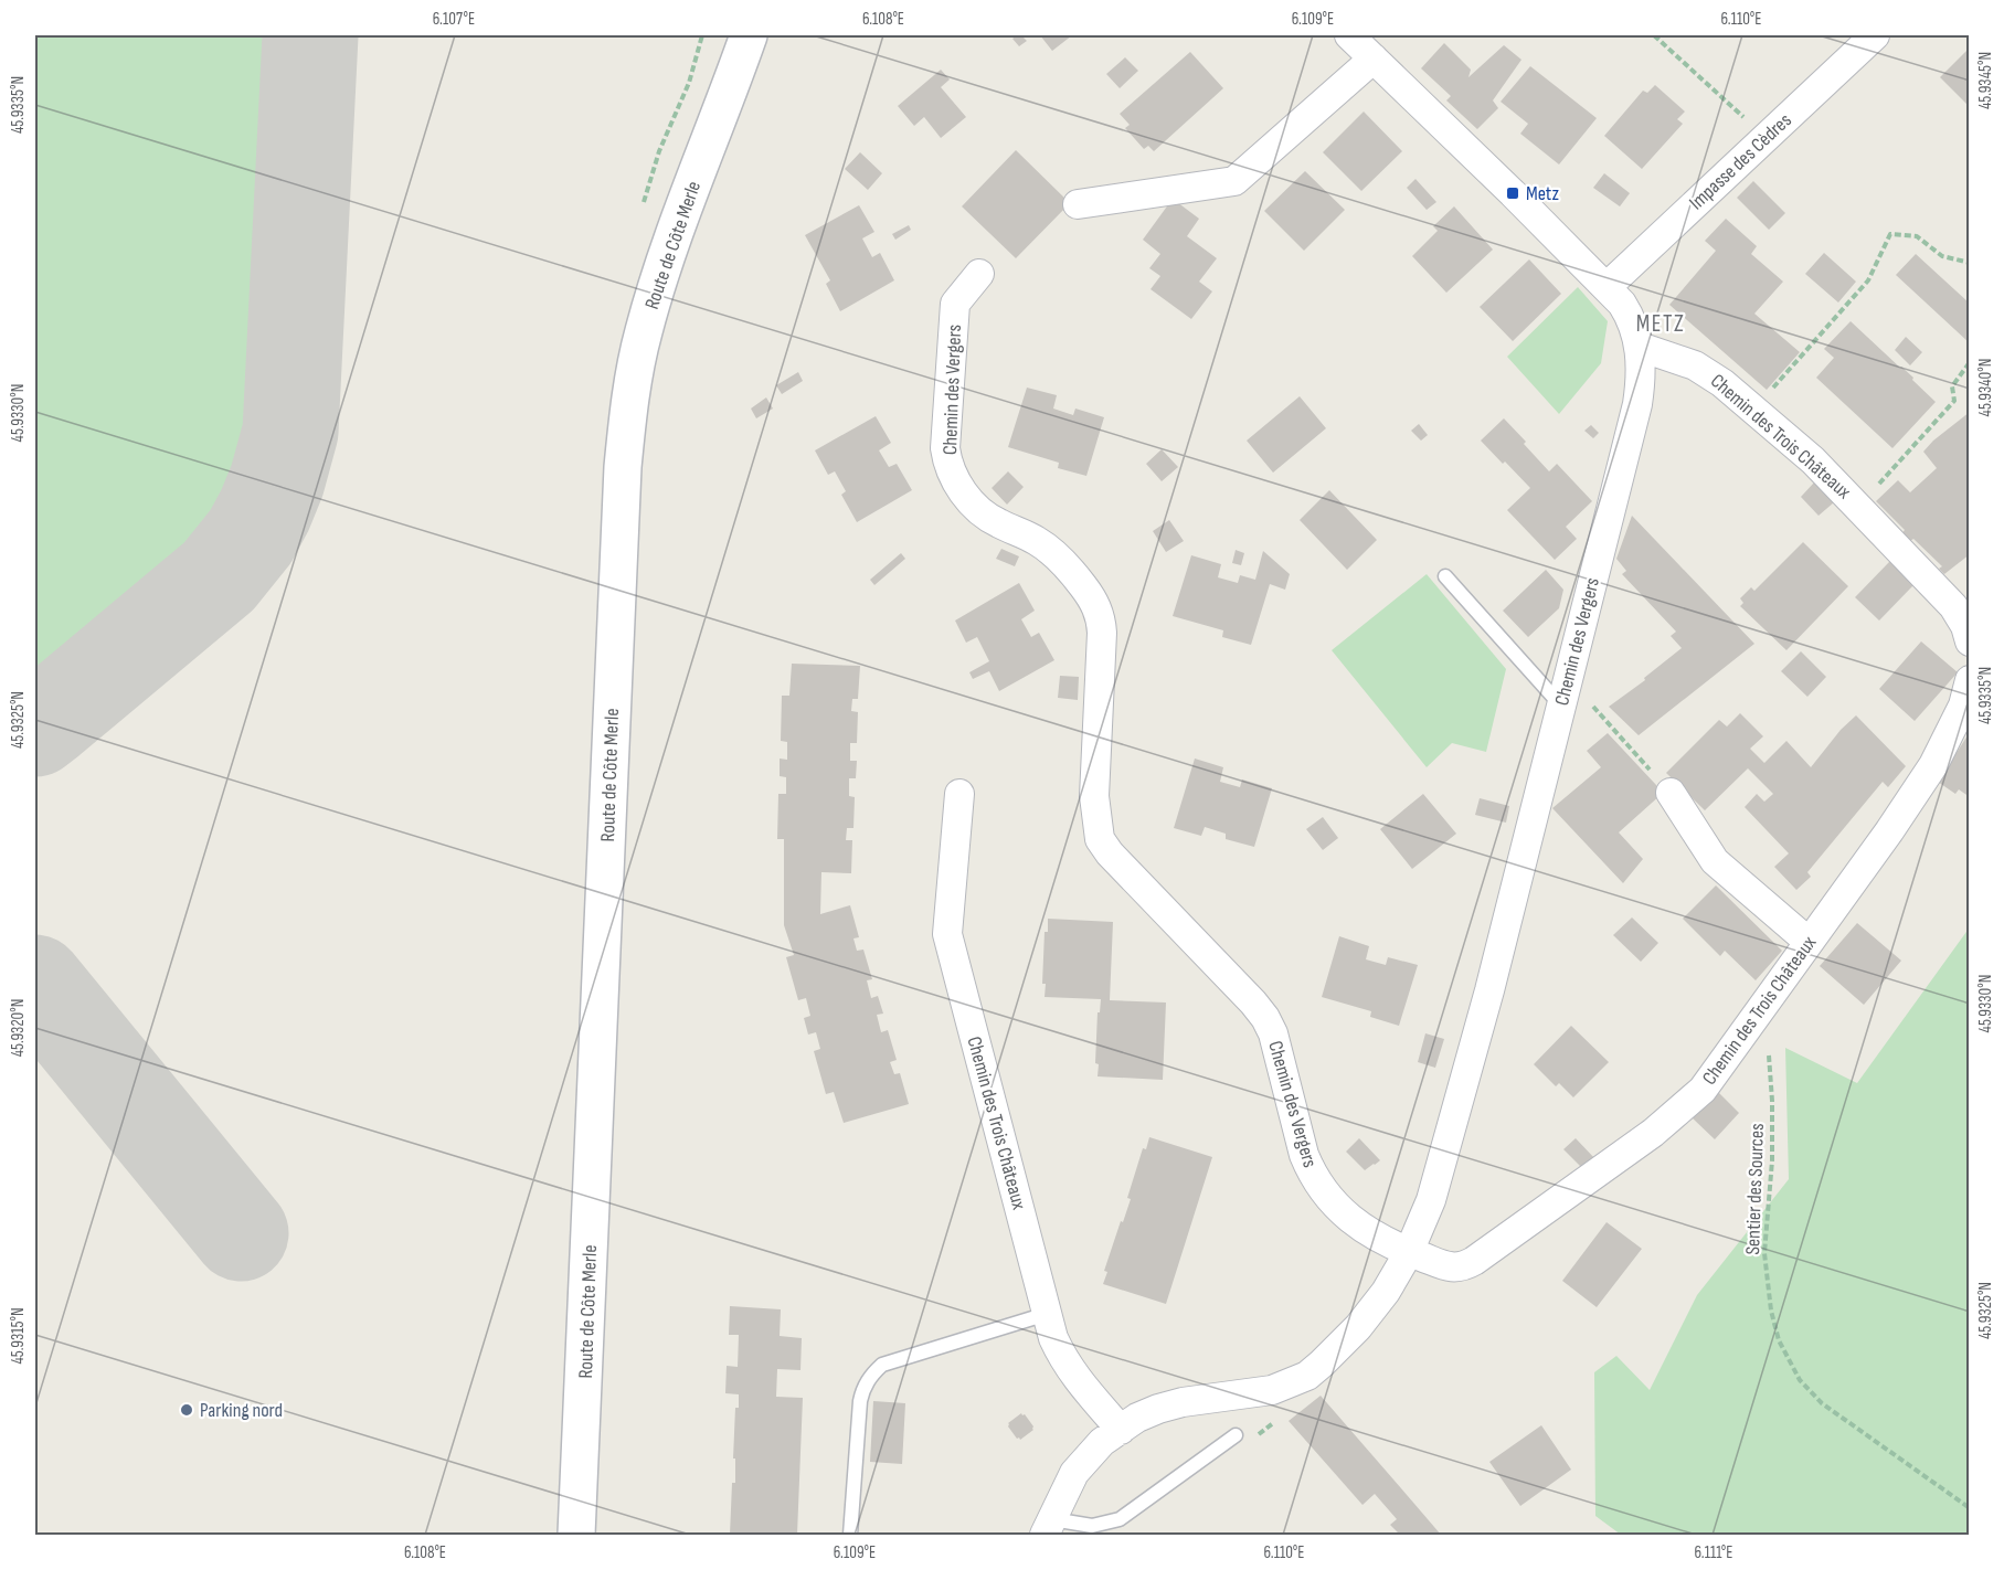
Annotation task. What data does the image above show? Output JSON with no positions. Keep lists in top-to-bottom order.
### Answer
{
  "streets": {
    "main road": ["Route de Côte Merle"],
    "street": ["Impasse des Cèdres", "Chemin des Vergers", "Chemin des Trois Châteaux"],
    "path": ["Sentier des Sources"]
  },
  "crossings": [
    ["Chemin des Vergers", "Chemin des Trois Châteaux"],
    ["Chemin des Trois Châteaux", "Sentier des Sources"]
  ],
  "districts": ["METZ"],
  "places": {
    "transit": ["Metz"],
    "other": ["Parking nord"]
  },
  "coordinates": [
    "6.107°E",
    "6.108°E",
    "6.109°E",
    "6.110°E",
    "45.9345°N",
    "45.9335°N",
    "45.9340°N",
    "45.9330°N",
    "45.9325°N",
    "45.9320°N",
    "45.9315°N",
    "6.111°E"
  ]
}
